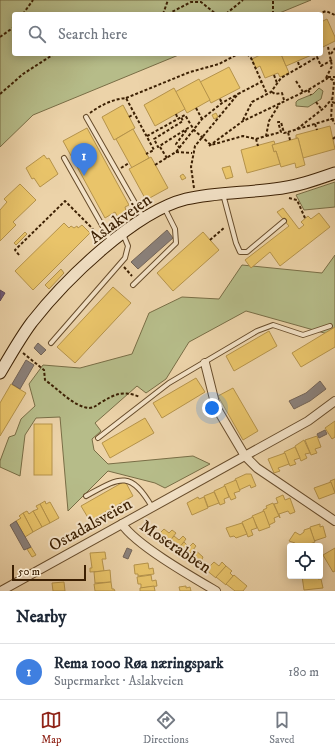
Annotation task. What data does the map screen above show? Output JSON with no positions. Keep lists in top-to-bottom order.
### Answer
{
  "streets": {
    "street": ["Aslakveien", "Ostadalsveien", "Moserabben"]
  },
  "crossings": [
    ["Ostadalsveien", "Moserabben"]
  ],
  "scale_bar": "50 m",
  "page": {
    "search": "Search here",
    "pins": "1",
    "scale": "50 m",
    "heading": "Nearby",
    "list": [
      {
        "mark": "1",
        "name": "Rema 1000 Røa næringspark",
        "note": "Supermarket · Aslakveien",
        "value": "180 m"
      }
    ],
    "nav": ["Map", "Directions", "Saved"]
  }
}
